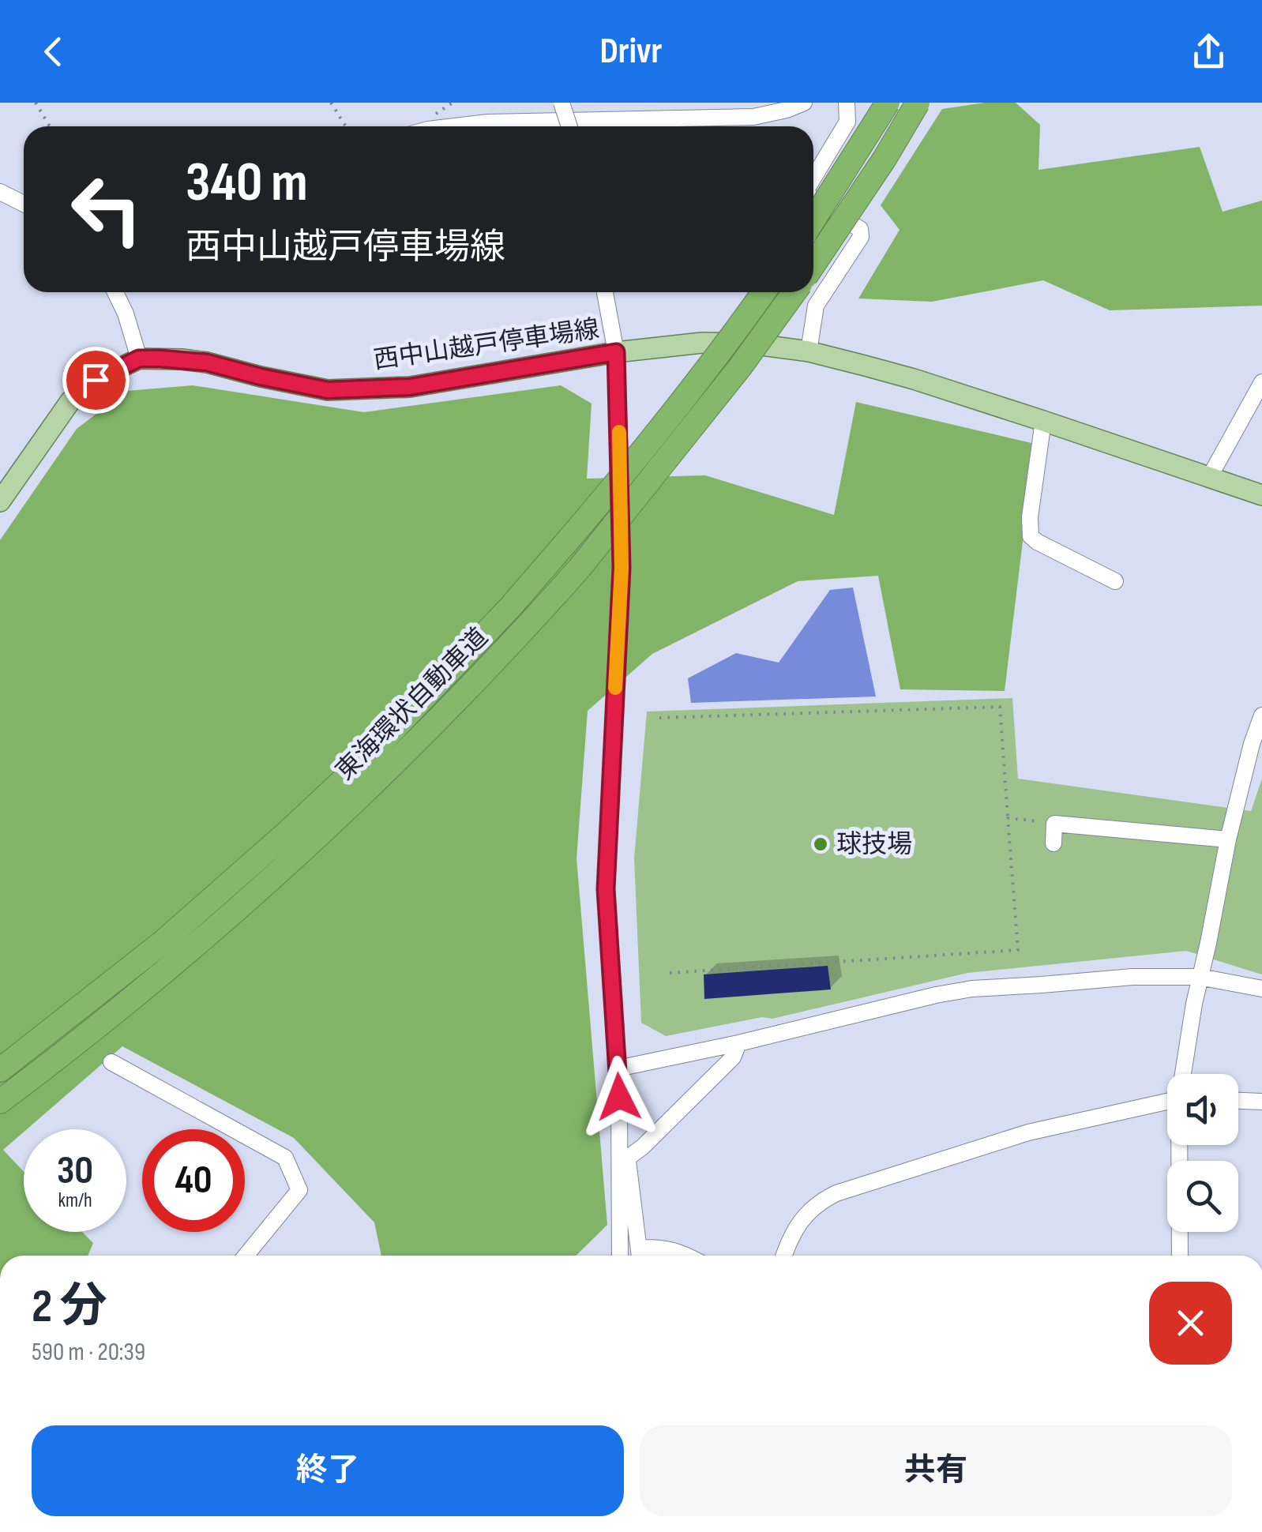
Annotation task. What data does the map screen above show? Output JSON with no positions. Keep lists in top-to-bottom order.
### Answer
{
  "streets": {
    "highway": ["東海環状自動車道"],
    "main road": ["西中山越戸停車場線"]
  },
  "places": ["球技場"],
  "page": {
    "header": "Drivr",
    "turn": ["340 m", "西中山越戸停車場線"],
    "speed": "30 km/h",
    "limit": "40",
    "heading": ["2 分", "590 m · 20:39"],
    "buttons": ["終了", "共有"]
  }
}
